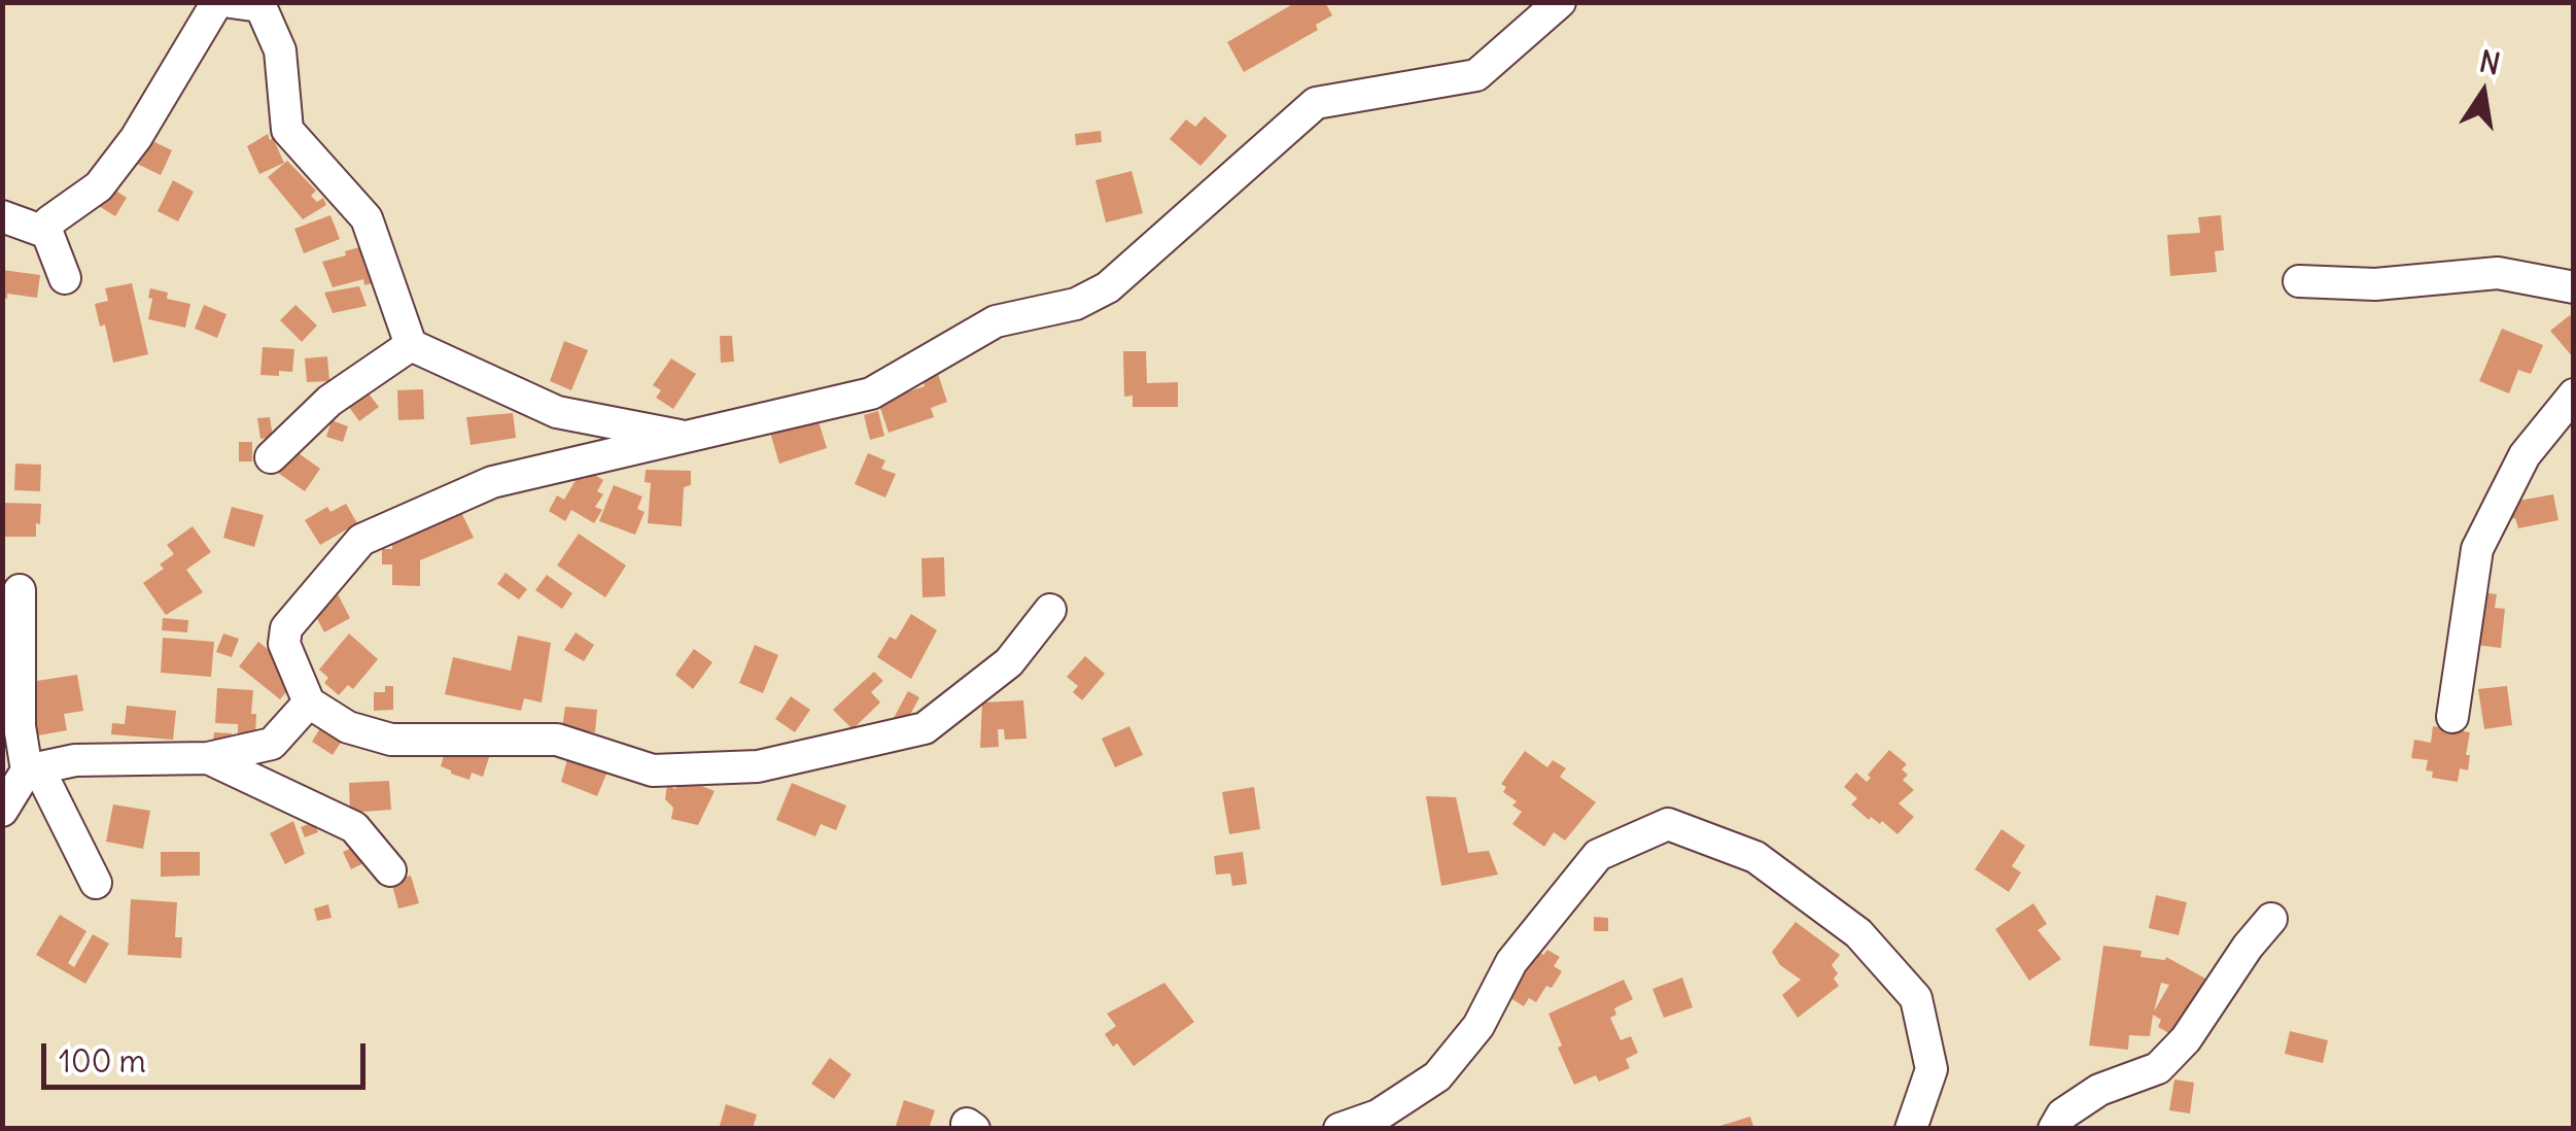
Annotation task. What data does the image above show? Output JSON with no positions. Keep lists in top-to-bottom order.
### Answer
{
  "scale_bar": "100 m",
  "north": "top"
}
